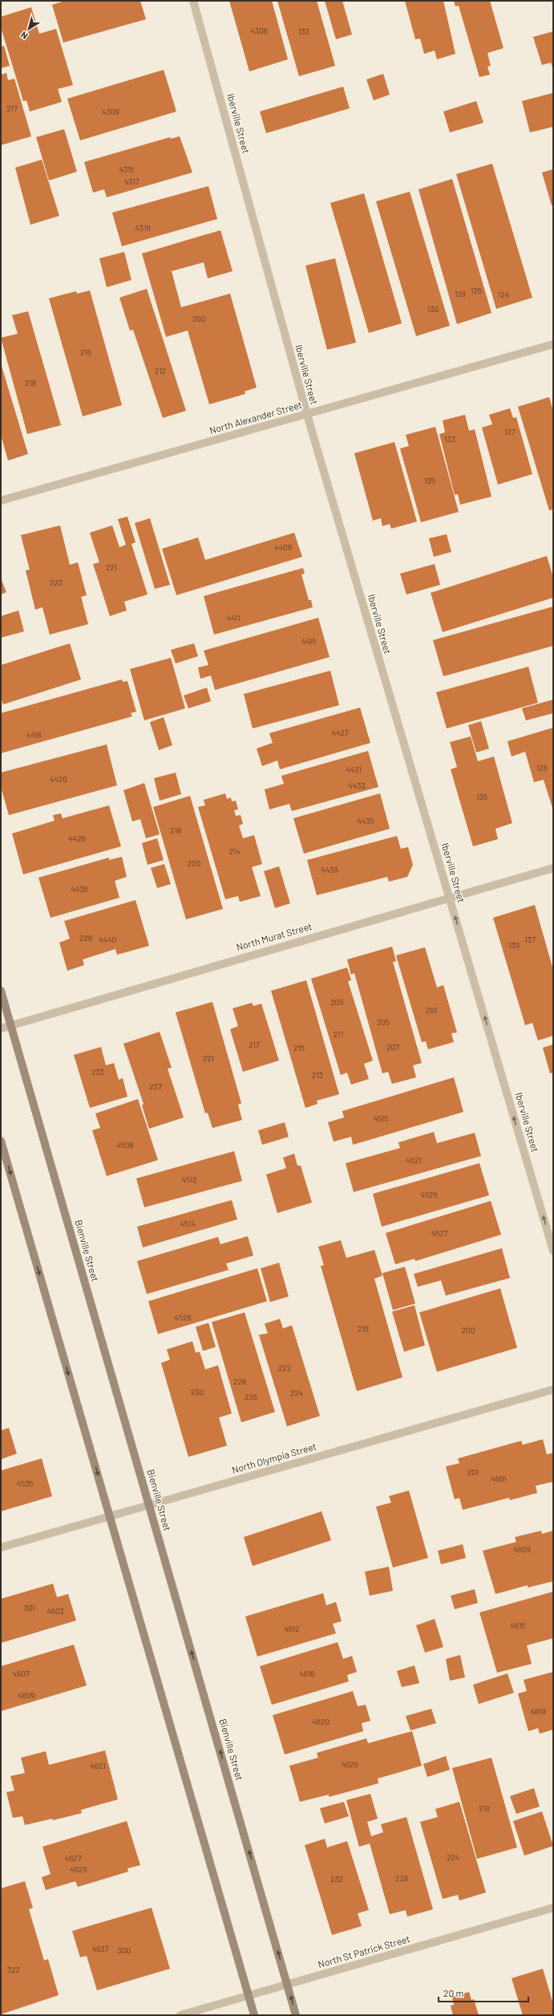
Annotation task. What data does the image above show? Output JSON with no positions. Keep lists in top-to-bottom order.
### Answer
{
  "streets": {
    "street": [
      "Iberville Street",
      "North Alexander Street",
      "North Murat Street",
      "Bienville Street",
      "North Olympia Street",
      "North St Patrick Street"
    ]
  },
  "crossings": [
    ["Iberville Street", "North Alexander Street"],
    ["Iberville Street", "North Murat Street"],
    ["North Murat Street", "Bienville Street"],
    ["Bienville Street", "North Olympia Street"],
    ["Bienville Street", "North St Patrick Street"]
  ],
  "house_numbers": [
    "4306",
    "133",
    "217",
    "4309",
    "4315",
    "4317",
    "4319",
    "126",
    "128",
    "124",
    "130",
    "200",
    "216",
    "212",
    "218",
    "127",
    "133",
    "135",
    "4409",
    "221",
    "223",
    "4411",
    "4415",
    "4427",
    "4416",
    "126",
    "4431",
    "4420",
    "4433",
    "136",
    "4435",
    "218",
    "4426",
    "214",
    "220",
    "4439",
    "4436",
    "228",
    "4440",
    "137",
    "139",
    "209",
    "201",
    "205",
    "211",
    "217",
    "207",
    "215",
    "221",
    "233",
    "213",
    "227",
    "4515",
    "4508",
    "4521",
    "4512",
    "4525",
    "4514",
    "4527",
    "4526",
    "216",
    "200",
    "222",
    "228",
    "230",
    "224",
    "226",
    "201",
    "4601",
    "4535",
    "4609",
    "301",
    "4603",
    "4615",
    "4612",
    "4607",
    "4616",
    "4609",
    "4619",
    "4620",
    "4626",
    "4621",
    "218",
    "224",
    "4627",
    "4629",
    "228",
    "232",
    "4637",
    "300",
    "322"
  ],
  "scale_bar": "20 m",
  "north": "bottom left"
}
